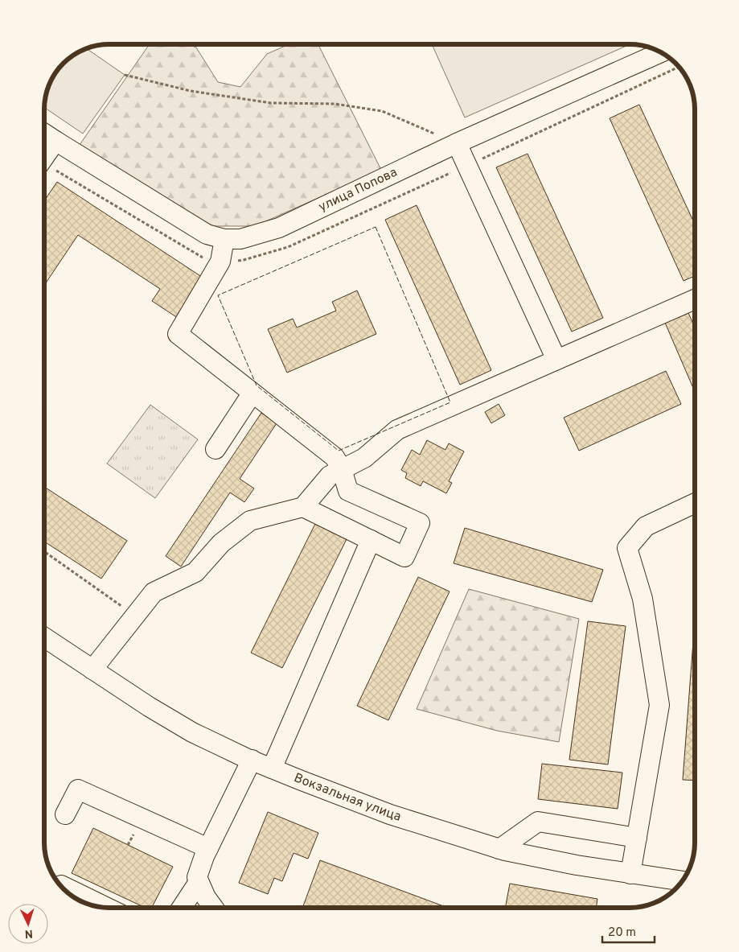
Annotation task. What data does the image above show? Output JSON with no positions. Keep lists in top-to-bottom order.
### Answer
{
  "streets": {
    "street": ["улица Попова", "Вокзальная улица"]
  },
  "scale_bar": "20 m",
  "north": "bottom"
}
